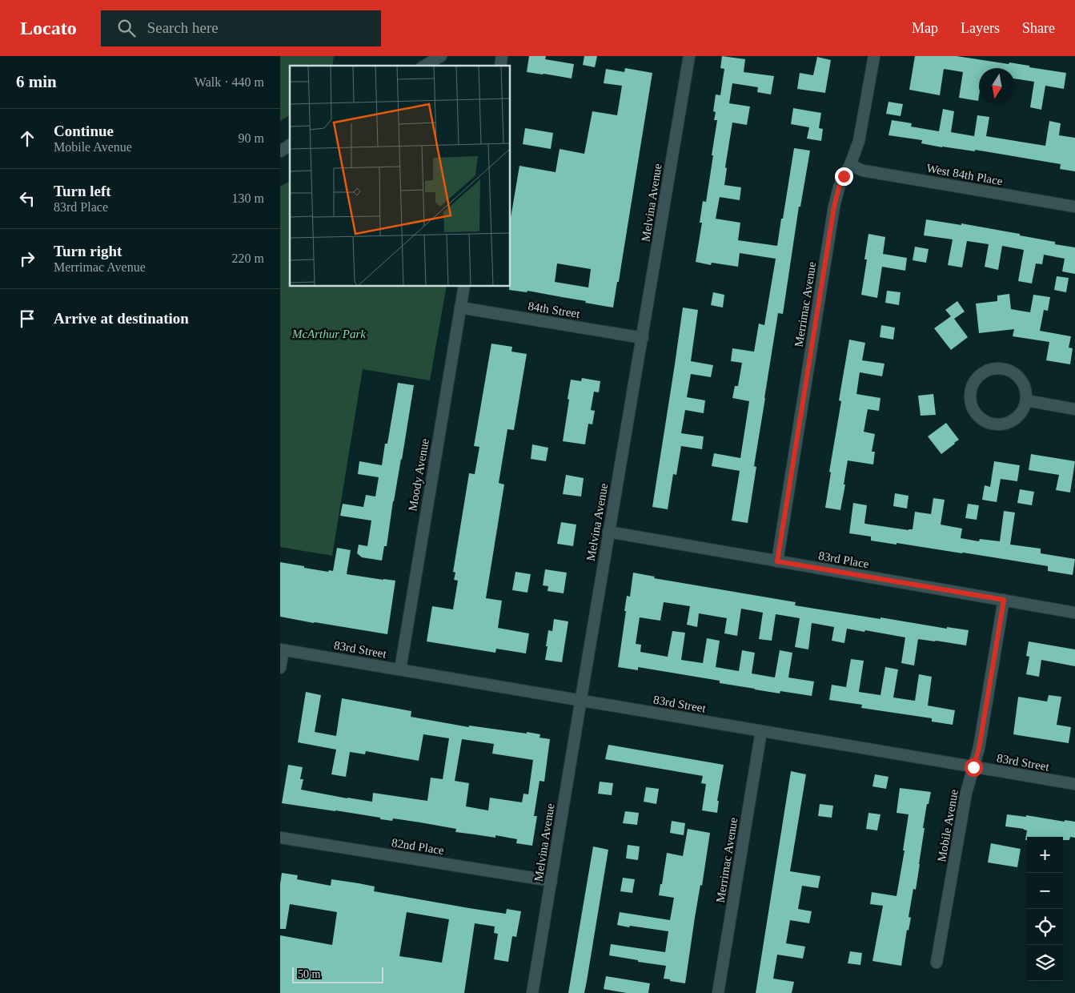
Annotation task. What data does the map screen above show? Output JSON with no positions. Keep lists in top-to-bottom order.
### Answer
{
  "streets": {
    "street": [
      "West 84th Place",
      "Melvina Avenue",
      "Merrimac Avenue",
      "84th Street",
      "Moody Avenue",
      "83rd Place",
      "83rd Street",
      "Mobile Avenue",
      "82nd Place"
    ]
  },
  "crossings": [
    ["West 84th Place", "Merrimac Avenue"],
    ["Melvina Avenue", "84th Street"],
    ["Melvina Avenue", "83rd Place"],
    ["Melvina Avenue", "83rd Street"],
    ["Melvina Avenue", "82nd Place"],
    ["Merrimac Avenue", "83rd Place"],
    ["Merrimac Avenue", "83rd Street"],
    ["84th Street", "Moody Avenue"],
    ["Moody Avenue", "83rd Street"],
    ["83rd Place", "Mobile Avenue"],
    ["83rd Street", "Mobile Avenue"]
  ],
  "parks": ["McArthur Park"],
  "scale_bar": "50 m",
  "north": "bottom",
  "page": {
    "header": "Locato",
    "search": "Search here",
    "nav": ["Map", "Layers", "Share"],
    "heading": ["6 min", "Walk · 440 m"],
    "list": [
      ["Continue", "Mobile Avenue", "90 m"],
      ["Turn left", "83rd Place", "130 m"],
      ["Turn right", "Merrimac Avenue", "220 m"],
      "Arrive at destination"
    ],
    "map_buttons": ["+", "−"],
    "scale": "50 m"
  }
}
